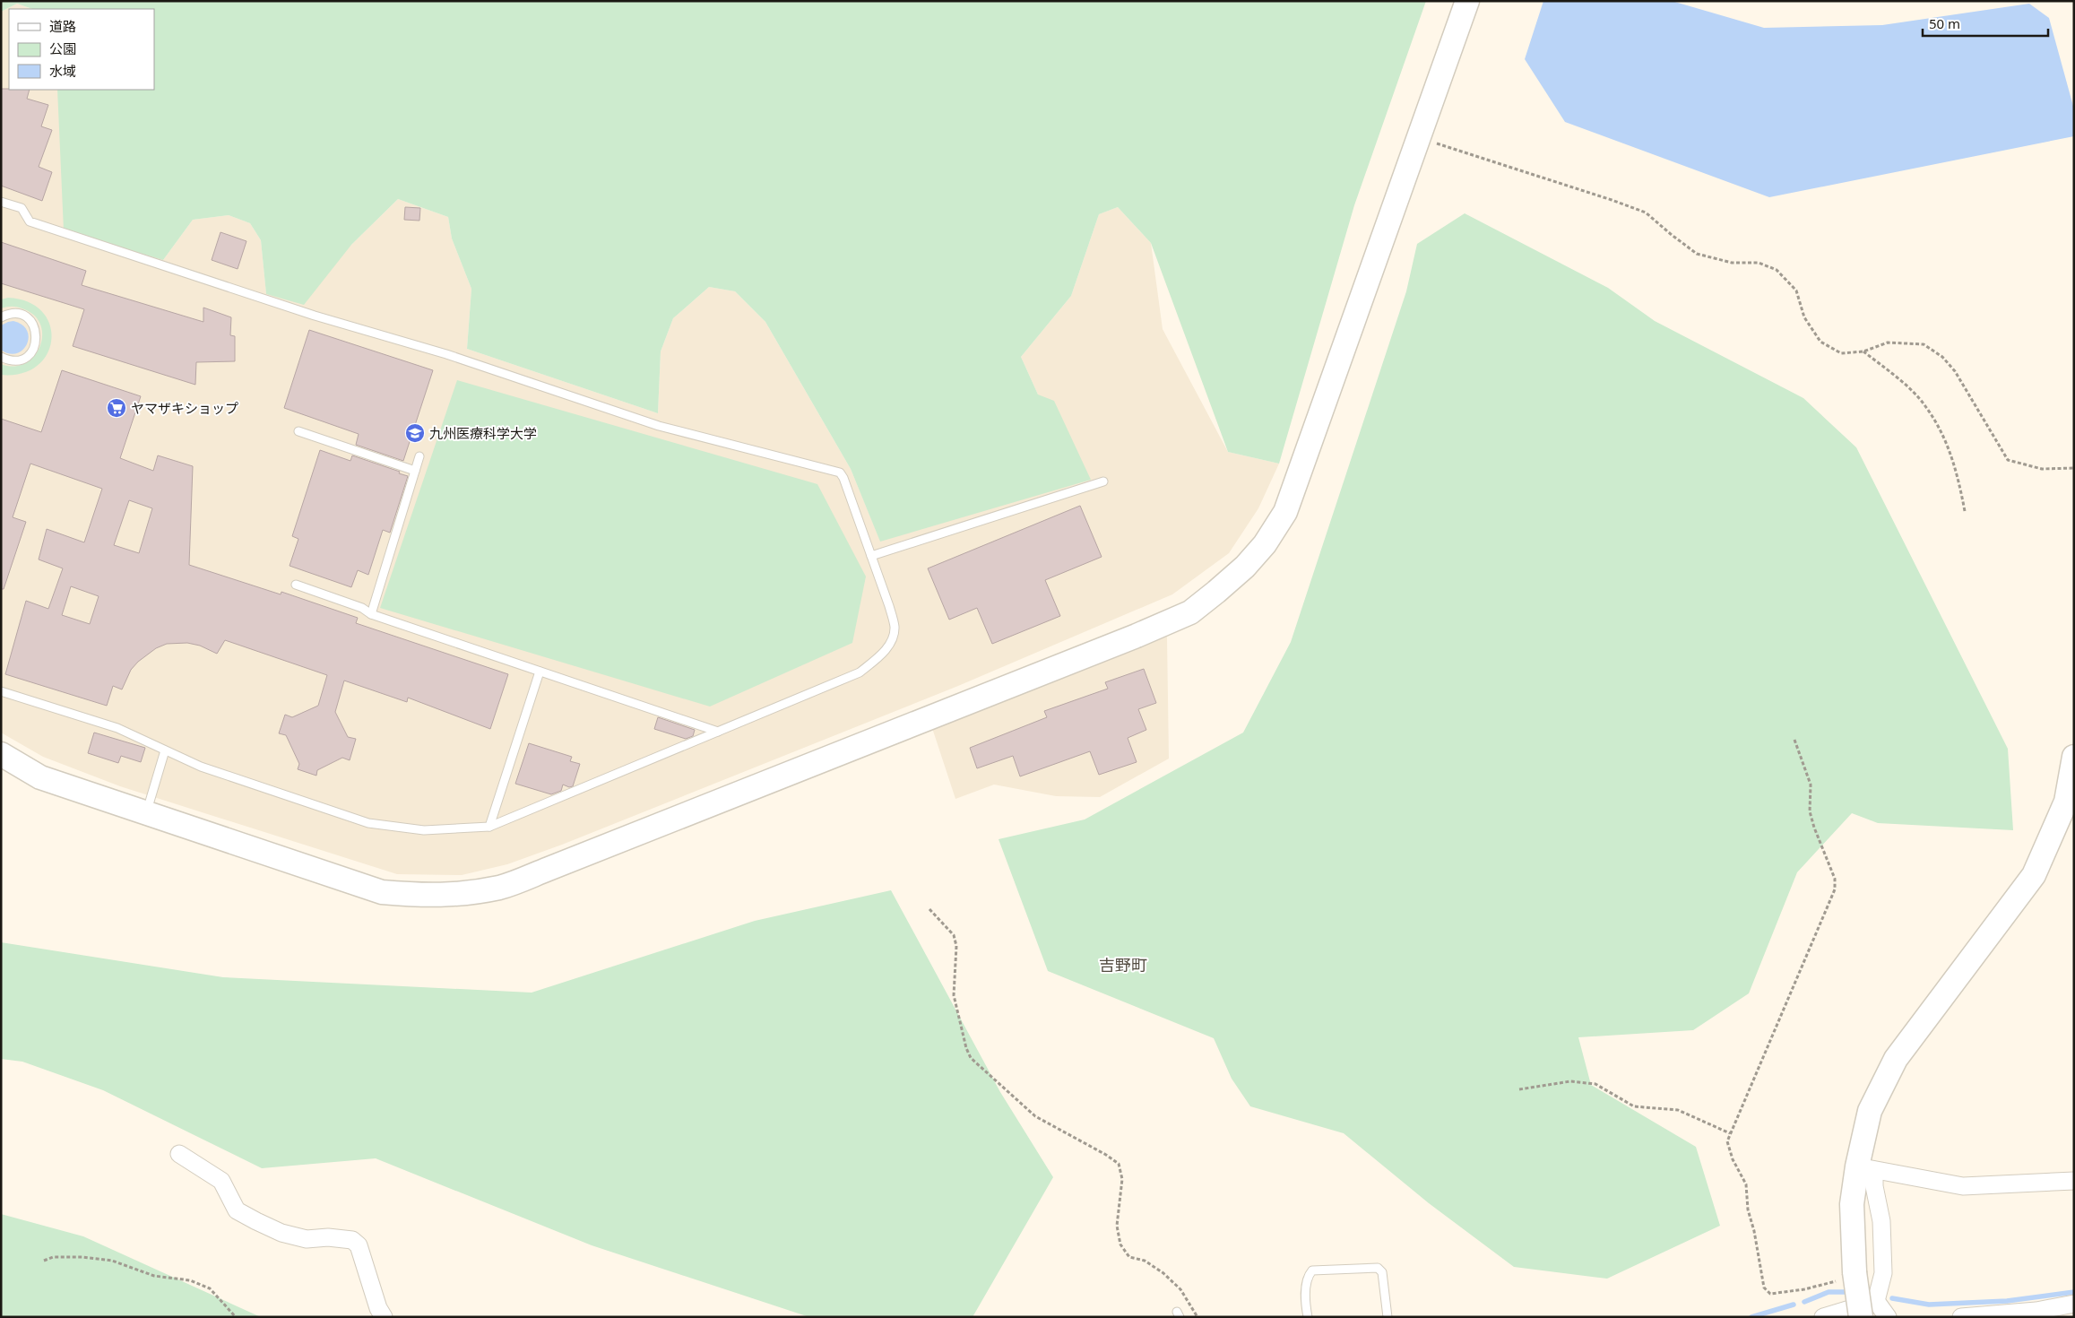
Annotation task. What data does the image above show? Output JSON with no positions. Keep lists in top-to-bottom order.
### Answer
{
  "districts": ["吉野町"],
  "places": {
    "supermarket": ["ヤマザキショップ"],
    "school or university": ["九州医療科学大学"]
  },
  "legend": ["道路", "公園", "水域"],
  "scale_bar": "50 m"
}
